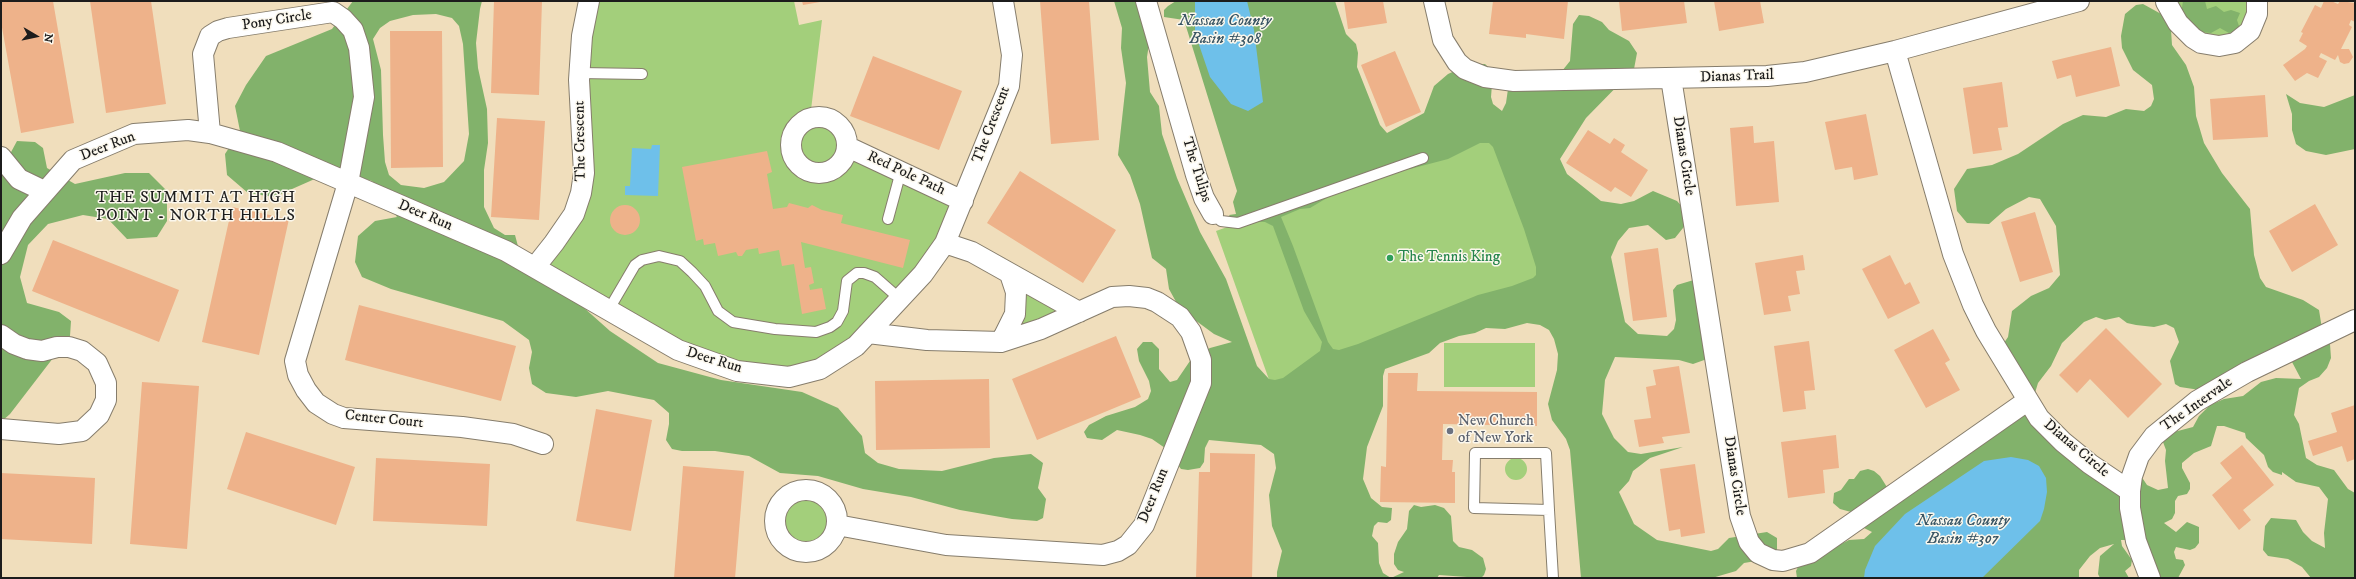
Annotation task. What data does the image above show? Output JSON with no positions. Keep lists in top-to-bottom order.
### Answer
{
  "streets": {
    "street": [
      "Pony Circle",
      "Dianas Trail",
      "The Crescent",
      "Deer Run",
      "Dianas Circle",
      "The Tulips",
      "Red Pole Path",
      "The Intervale",
      "Center Court"
    ]
  },
  "crossings": [
    ["Pony Circle", "Deer Run"],
    ["Pony Circle", "Center Court"],
    ["Dianas Trail", "Dianas Circle"],
    ["The Crescent", "Deer Run"],
    ["The Crescent", "Red Pole Path"],
    ["Deer Run", "Center Court"],
    ["Dianas Circle", "The Intervale"]
  ],
  "districts": ["THE SUMMIT AT HIGH POINT - NORTH HILLS"],
  "water": ["Nassau County Basin #308", "Nassau County Basin #307"],
  "places": ["The Tennis King", "New Church of New York"],
  "north": "right"
}
